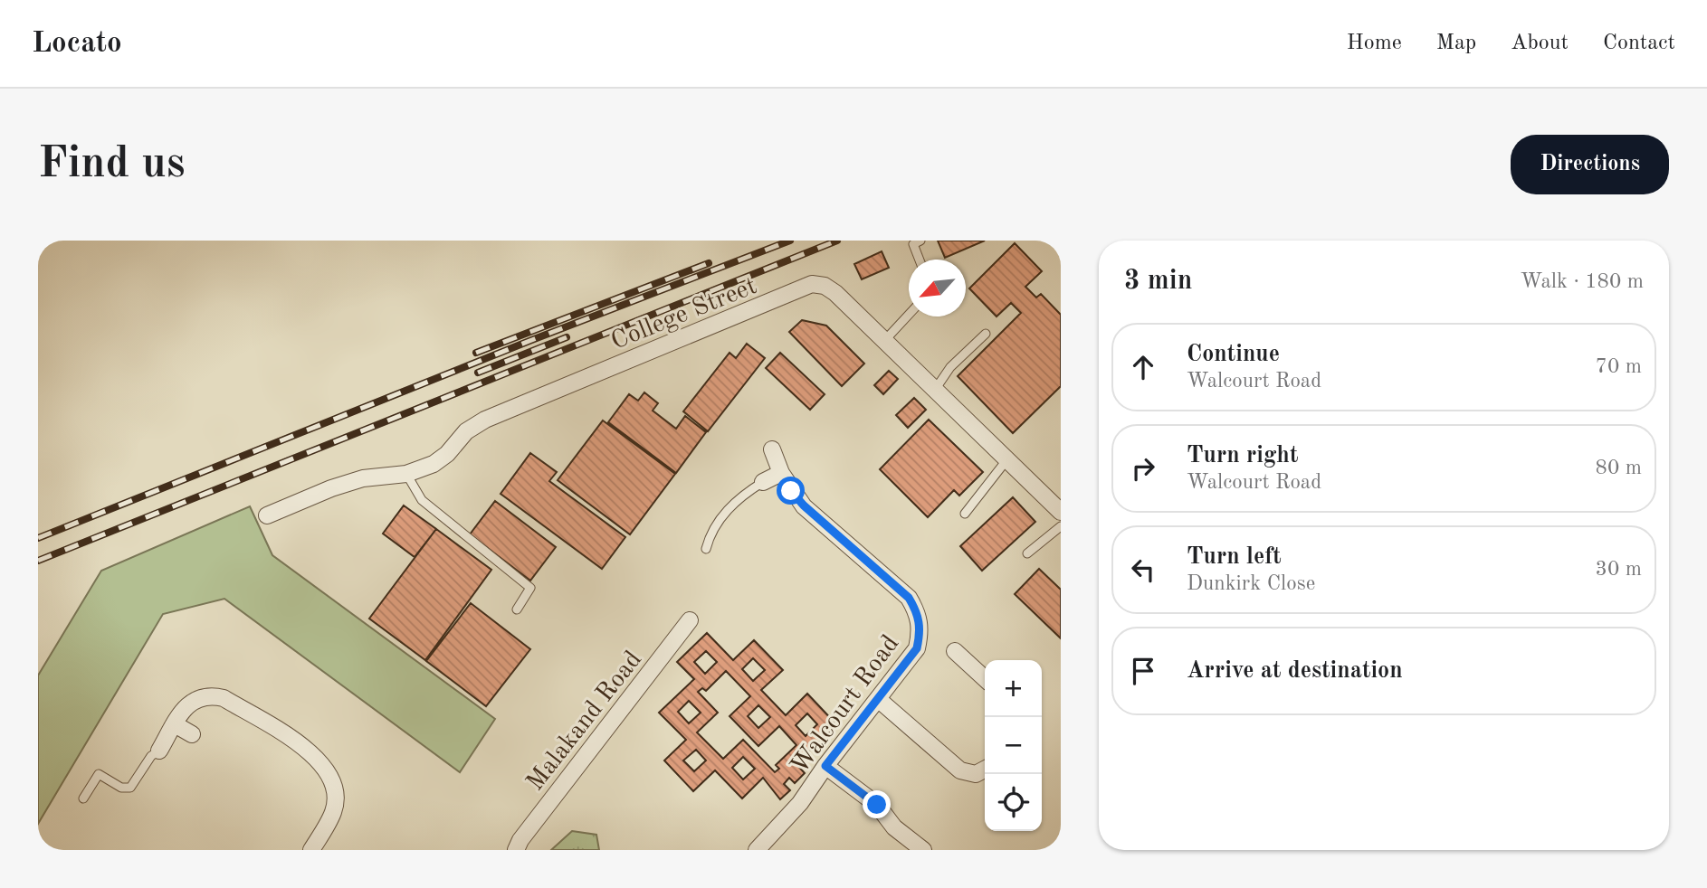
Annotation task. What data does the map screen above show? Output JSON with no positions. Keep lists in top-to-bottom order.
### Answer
{
  "streets": {
    "street": ["College Street", "Walcourt Road", "Malakand Road"]
  },
  "north": "bottom left",
  "page": {
    "header": "Locato",
    "nav": [
      "Home",
      "Map",
      "About",
      "Contact"
    ],
    "buttons": "Directions",
    "title": "Find us",
    "heading": ["3 min", "Walk · 180 m"],
    "list": [
      ["Continue", "Walcourt Road", "70 m"],
      ["Turn right", "Walcourt Road", "80 m"],
      ["Turn left", "Dunkirk Close", "30 m"],
      "Arrive at destination"
    ],
    "map_buttons": ["+", "−"]
  }
}
